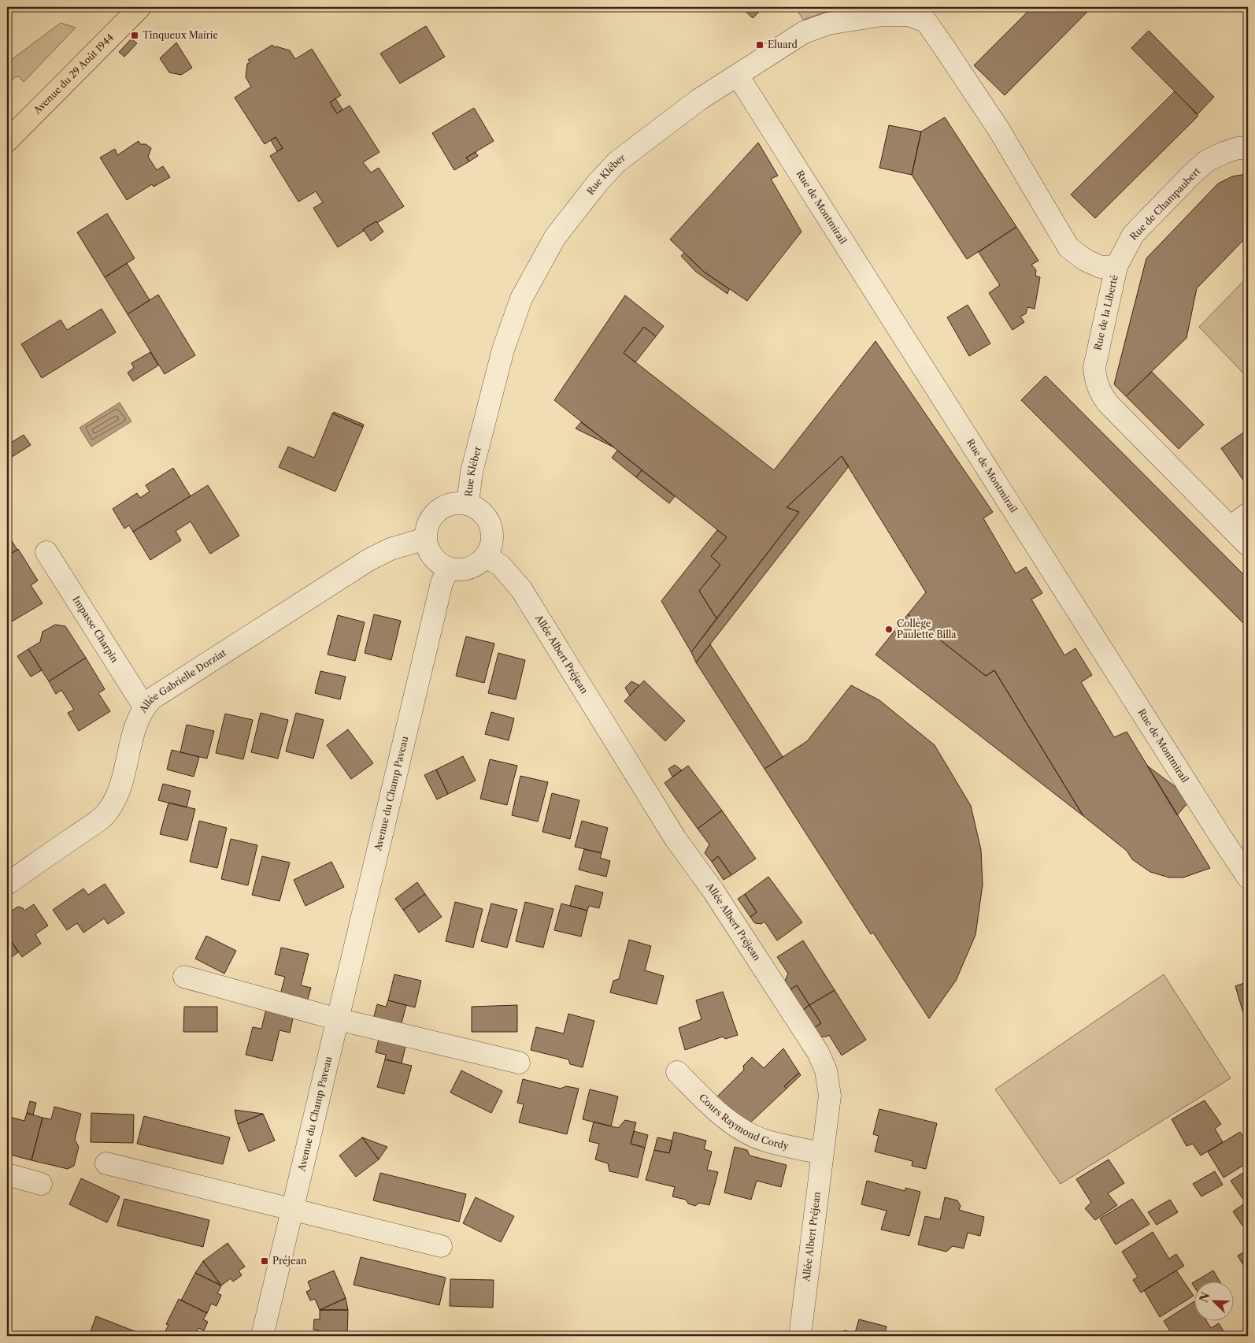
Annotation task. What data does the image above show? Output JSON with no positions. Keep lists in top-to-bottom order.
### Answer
{
  "streets": {
    "main road": ["Avenue du 29 Août 1944"],
    "street": [
      "Rue Kléber",
      "Rue de Champaubert",
      "Rue de Montmirail",
      "Rue de la Liberté",
      "Impasse Charpin",
      "Allée Albert Préjean",
      "Allée Gabrielle Dorziat",
      "Avenue du Champ Paveau",
      "Cours Raymond Cordy"
    ]
  },
  "crossings": [
    ["Rue Kléber", "Rue de Montmirail"],
    ["Rue Kléber", "Rue de la Liberté"],
    ["Rue Kléber", "Allée Albert Préjean"],
    ["Rue Kléber", "Allée Gabrielle Dorziat"],
    ["Rue Kléber", "Avenue du Champ Paveau"],
    ["Rue de Champaubert", "Rue de la Liberté"],
    ["Impasse Charpin", "Allée Gabrielle Dorziat"],
    ["Allée Albert Préjean", "Allée Gabrielle Dorziat"],
    ["Allée Albert Préjean", "Avenue du Champ Paveau"],
    ["Allée Albert Préjean", "Cours Raymond Cordy"],
    ["Allée Gabrielle Dorziat", "Avenue du Champ Paveau"]
  ],
  "places": {
    "transit": ["Tinqueux Mairie", "Eluard", "Préjean"],
    "other": ["Collège Paulette Billa"]
  },
  "north": "top left"
}
